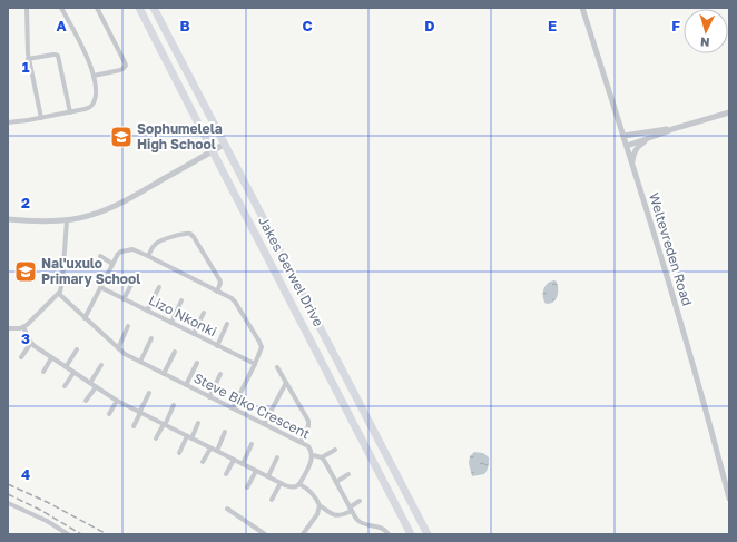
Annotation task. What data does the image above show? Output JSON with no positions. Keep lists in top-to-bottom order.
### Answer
{
  "streets": {
    "highway": ["Jakes Gerwel Drive"],
    "street": ["Weltevreden Road", "Lizo Nkonki", "Steve Biko Crescent"]
  },
  "places": {
    "school or university": ["Sophumelela High School", "Nal'uxulo Primary School"]
  },
  "north": "bottom",
  "grid": {
    "columns": [
      "A",
      "B",
      "C",
      "D",
      "E",
      "F"
    ],
    "rows": [
      "1",
      "2",
      "3",
      "4"
    ]
  }
}
